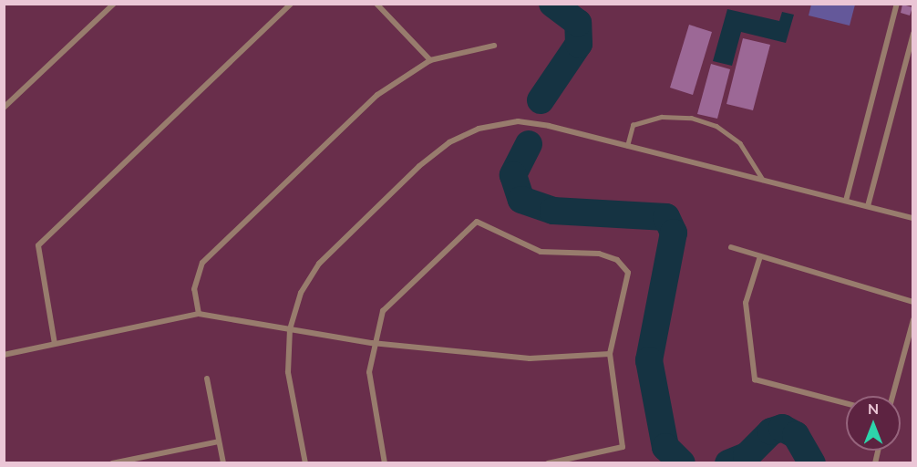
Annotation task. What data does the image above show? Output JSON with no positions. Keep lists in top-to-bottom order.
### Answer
{
  "north": "top"
}
